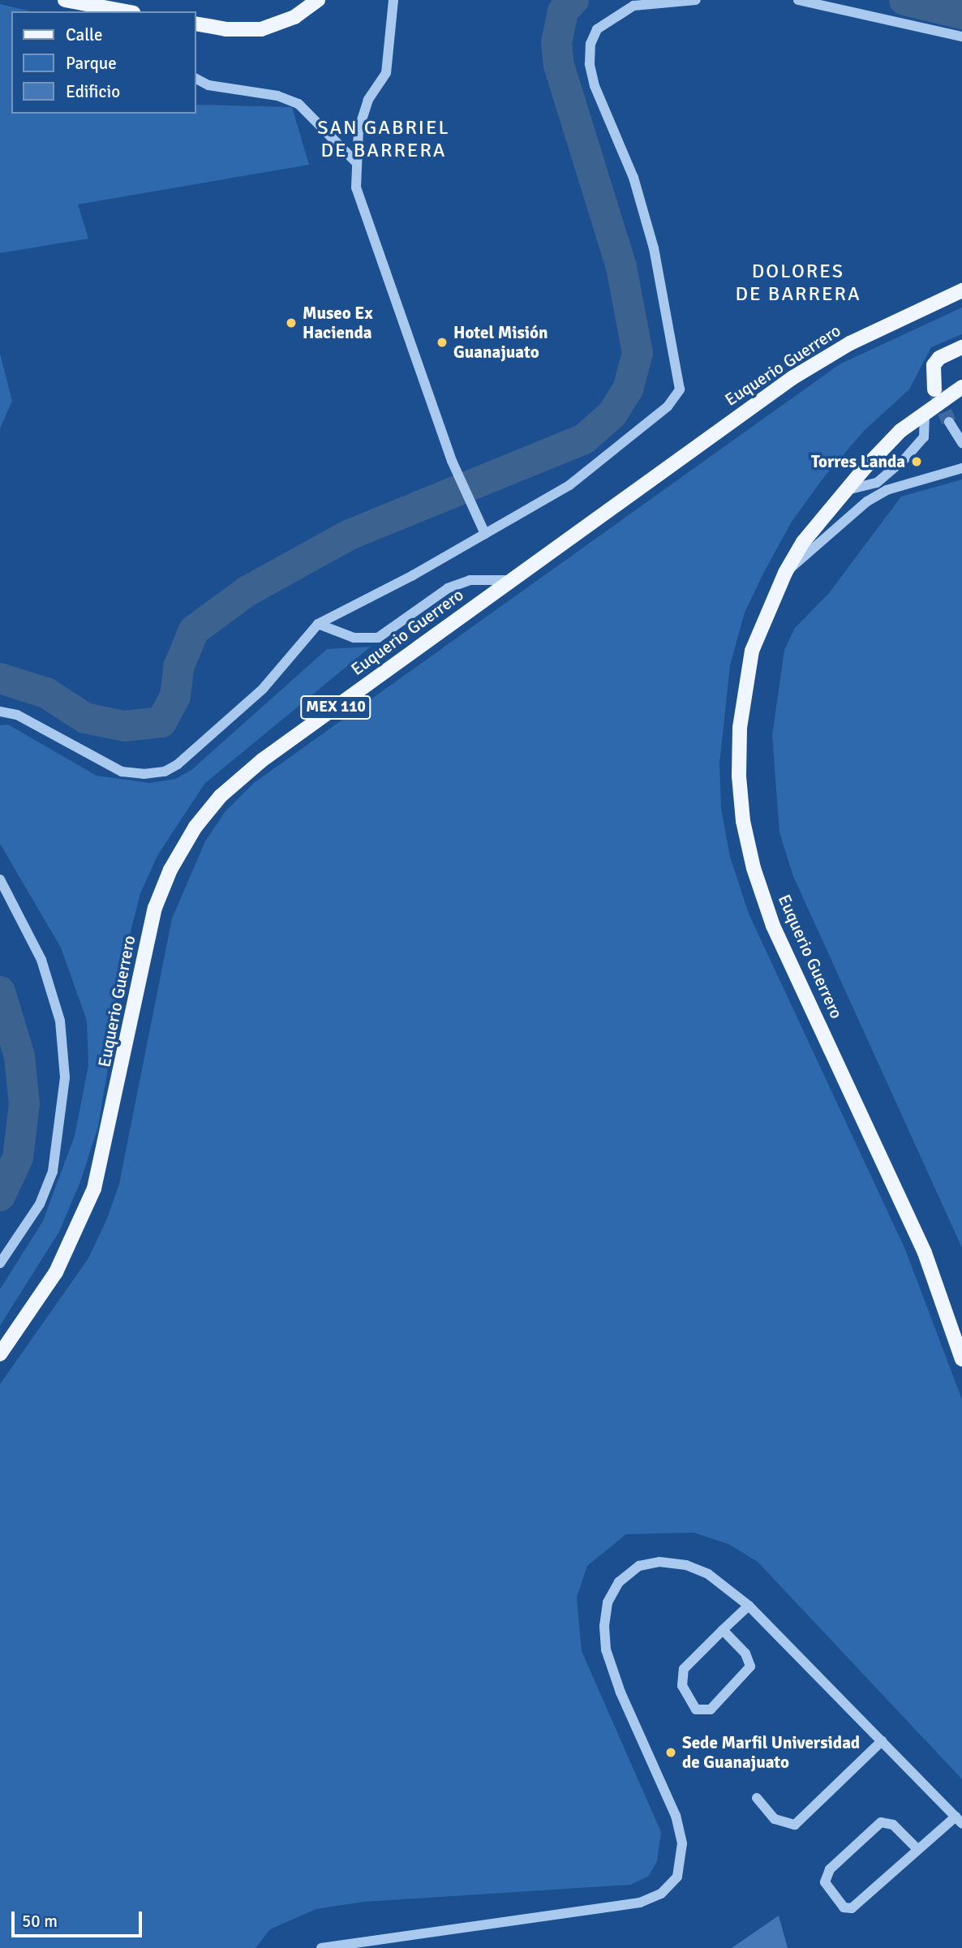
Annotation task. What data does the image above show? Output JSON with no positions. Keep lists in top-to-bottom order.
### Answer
{
  "streets": {
    "main road": ["Euquerio Guerrero", "MEX 110"]
  },
  "districts": ["SAN GABRIEL DE BARRERA", "DOLORES DE BARRERA"],
  "places": [
    "Museo Ex Hacienda",
    "Hotel Misión Guanajuato",
    "Torres Landa",
    "Sede Marfil Universidad de Guanajuato"
  ],
  "legend": ["Calle", "Parque", "Edificio"],
  "scale_bar": "50 m"
}
